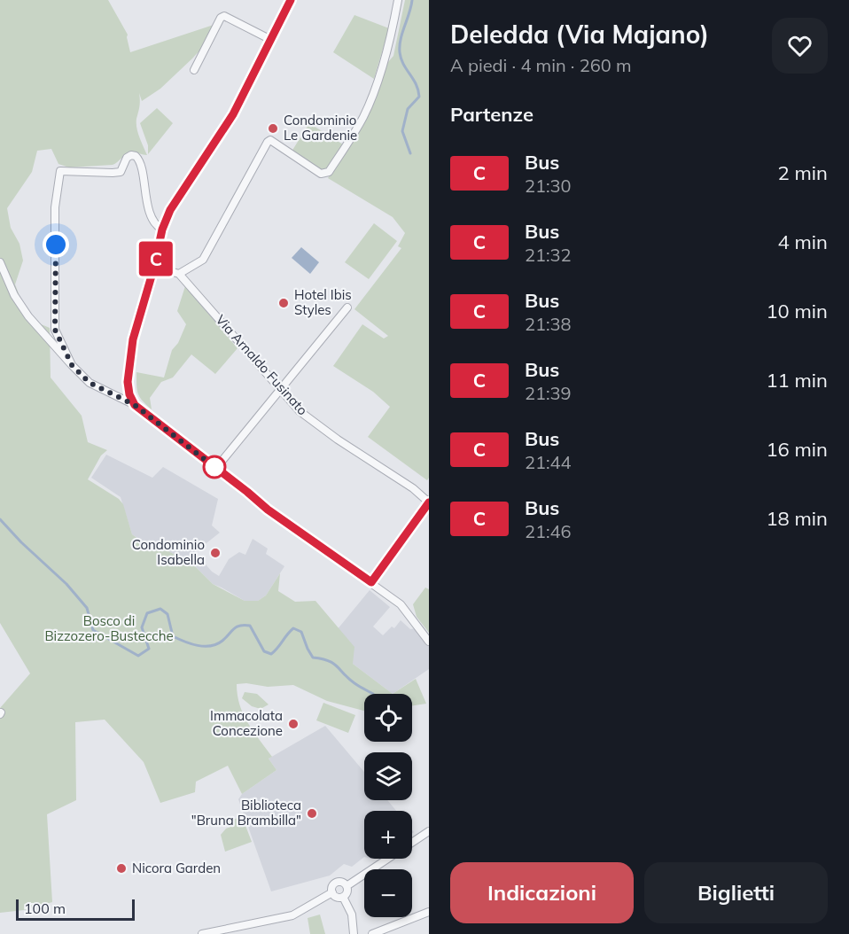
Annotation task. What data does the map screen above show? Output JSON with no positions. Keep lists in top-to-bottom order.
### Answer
{
  "streets": {
    "street": ["Via Arnaldo Fusinato"]
  },
  "parks": ["Bosco di Bizzozero-Bustecche"],
  "places": [
    "Condominio Le Gardenie",
    "Hotel Ibis Styles",
    "Condominio Isabella",
    "Immacolata Concezione",
    "Biblioteca \"Bruna Brambilla\"",
    "Nicora Garden"
  ],
  "lines": ["bus line C"],
  "scale_bar": "100 m",
  "page": {
    "on_map": "C",
    "heading": [
      ["Deledda (Via Majano)", "A piedi · 4 min · 260 m"],
      "Partenze"
    ],
    "list": [
      {
        "mark": "C",
        "name": "Bus",
        "note": "21:30",
        "value": "2 min"
      },
      {
        "mark": "C",
        "name": "Bus",
        "note": "21:32",
        "value": "4 min"
      },
      {
        "mark": "C",
        "name": "Bus",
        "note": "21:38",
        "value": "10 min"
      },
      {
        "mark": "C",
        "name": "Bus",
        "note": "21:39",
        "value": "11 min"
      },
      {
        "mark": "C",
        "name": "Bus",
        "note": "21:44",
        "value": "16 min"
      },
      {
        "mark": "C",
        "name": "Bus",
        "note": "21:46",
        "value": "18 min"
      }
    ],
    "map_buttons": ["+", "−"],
    "buttons": ["Indicazioni", "Biglietti"],
    "scale": "100 m"
  }
}
